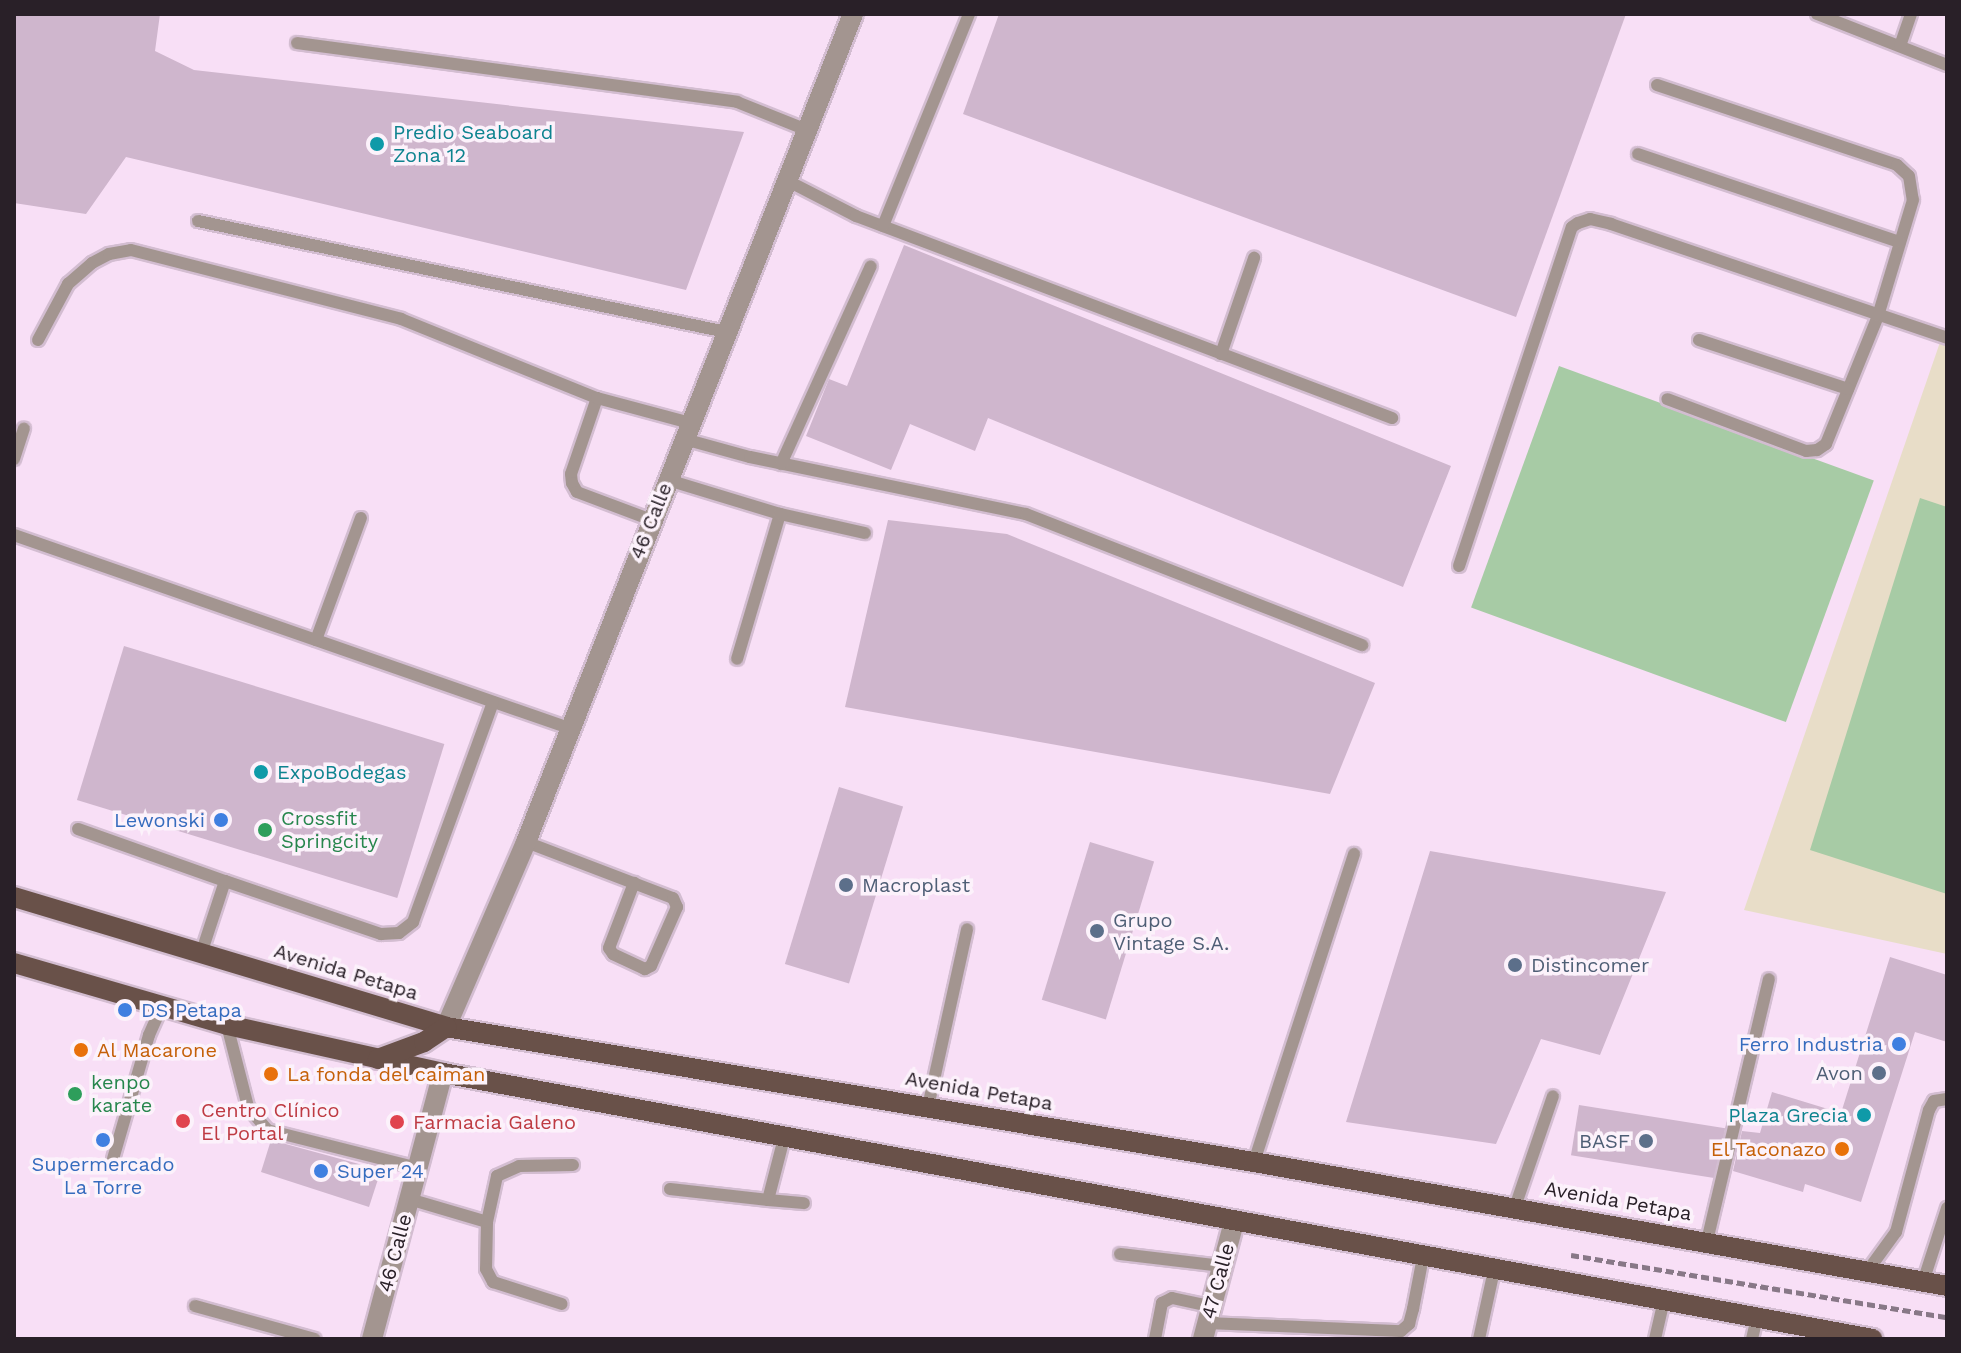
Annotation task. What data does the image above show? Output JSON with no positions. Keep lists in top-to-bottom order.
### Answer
{
  "streets": {
    "main road": ["Avenida Petapa"],
    "street": ["46 Calle", "47 Calle"]
  },
  "crossings": [
    ["46 Calle", "Avenida Petapa"]
  ],
  "places": [
    "Predio Seaboard Zona 12",
    "ExpoBodegas",
    "Lewonski",
    "Crossfit Springcity",
    "Macroplast",
    "Grupo Vintage S.A.",
    "Distincomer",
    "DS Petapa",
    "Ferro Industria",
    "Al Macarone",
    "Avon",
    "La fonda del caiman",
    "kenpo karate",
    "Plaza Grecia",
    "Centro Clínico El Portal",
    "Farmacia Galeno",
    "Supermercado La Torre",
    "BASF",
    "El Taconazo",
    "Super 24"
  ]
}
